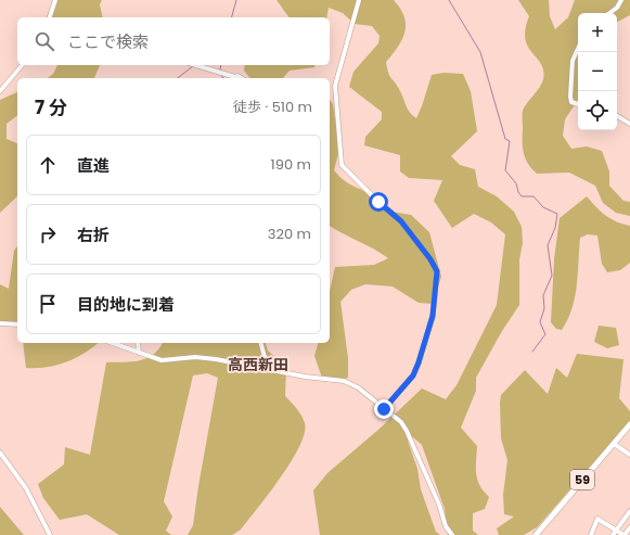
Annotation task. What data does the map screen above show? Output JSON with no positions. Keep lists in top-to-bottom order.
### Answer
{
  "streets": {
    "main road": ["59"]
  },
  "districts": ["高西新田"],
  "page": {
    "map_buttons": ["+", "−"],
    "search": "ここで検索",
    "heading": ["7 分", "徒歩 · 510 m"],
    "list": [
      ["直進", "190 m"],
      ["右折", "320 m"],
      "目的地に到着"
    ]
  }
}
